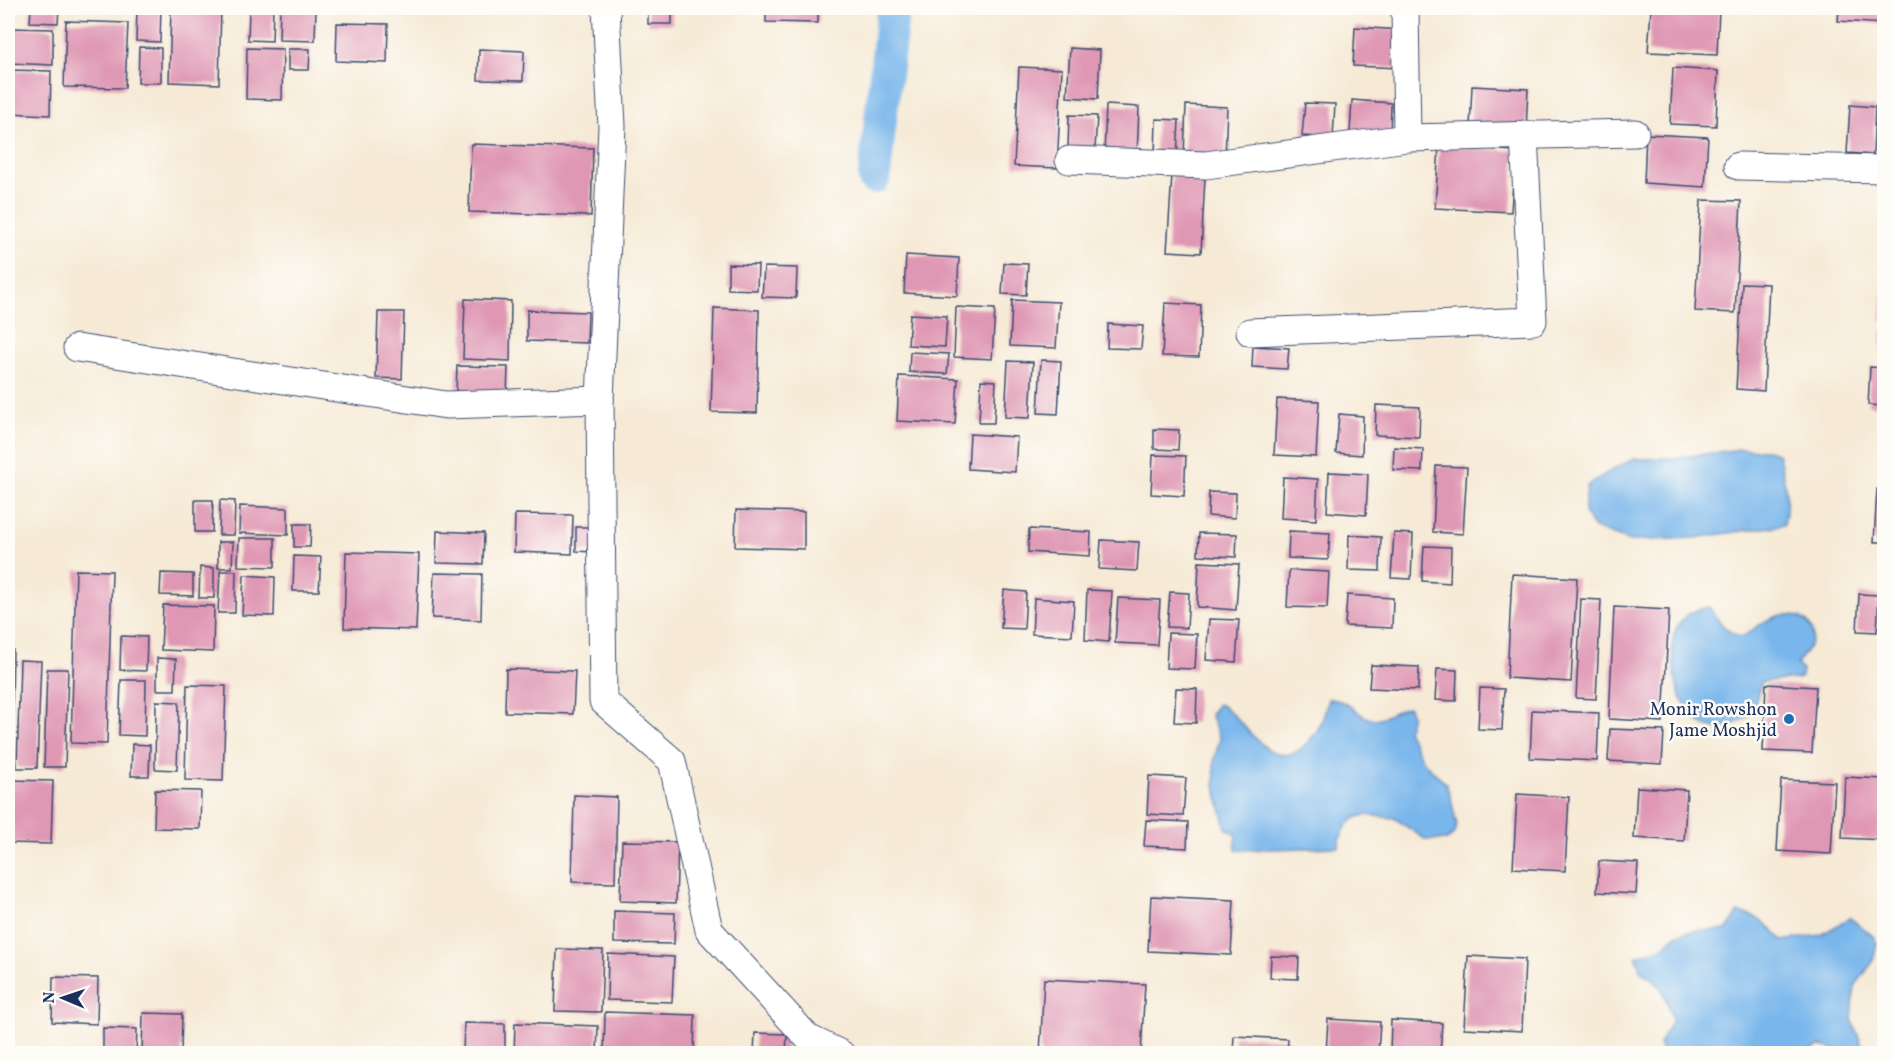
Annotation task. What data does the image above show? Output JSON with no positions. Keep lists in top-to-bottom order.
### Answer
{
  "places": ["Monir Rowshon Jame Moshjid"],
  "north": "left"
}
